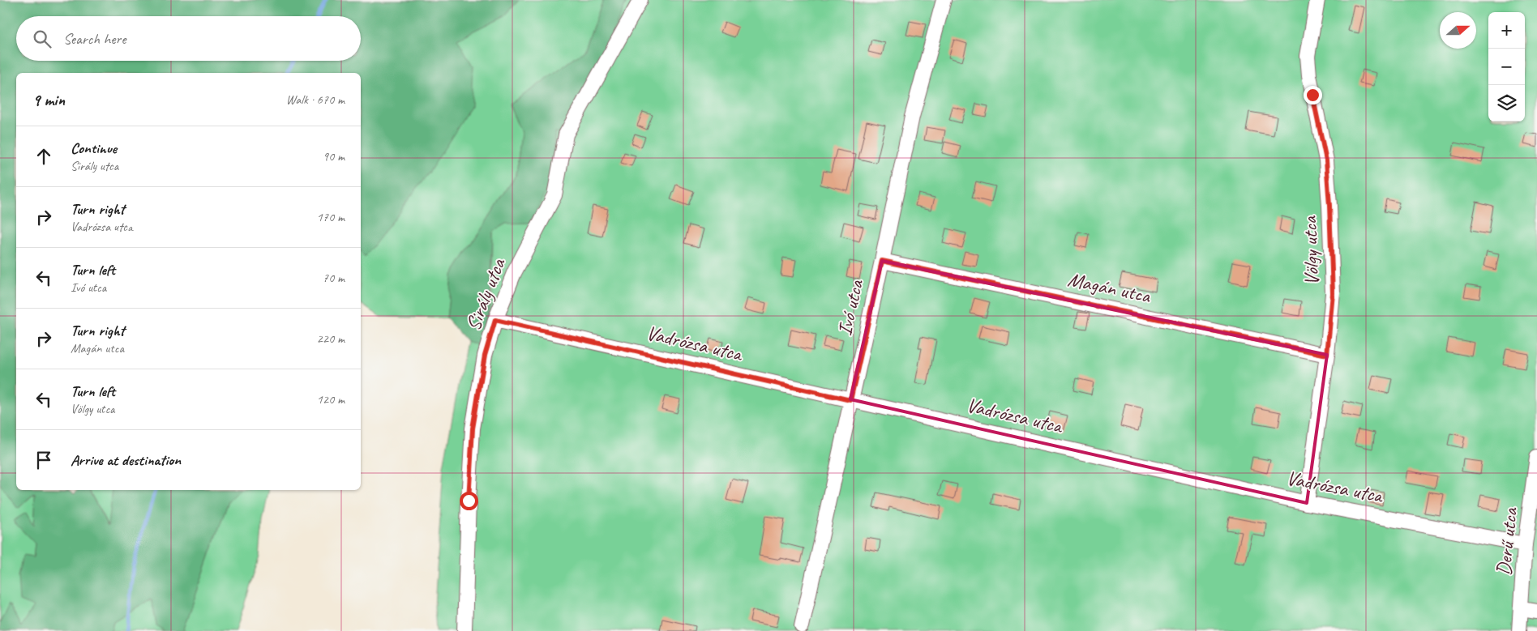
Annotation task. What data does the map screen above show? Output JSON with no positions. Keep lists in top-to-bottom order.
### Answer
{
  "streets": {
    "street": [
      "Völgy utca",
      "Magán utca",
      "Sirály utca",
      "Ivó utca",
      "Vadrózsa utca",
      "Derű utca"
    ]
  },
  "crossings": [
    ["Völgy utca", "Magán utca"],
    ["Völgy utca", "Vadrózsa utca"],
    ["Magán utca", "Ivó utca"],
    ["Sirály utca", "Vadrózsa utca"],
    ["Ivó utca", "Vadrózsa utca"],
    ["Vadrózsa utca", "Derű utca"]
  ],
  "north": "right",
  "page": {
    "map_buttons": ["+", "−"],
    "search": "Search here",
    "heading": ["9 min", "Walk · 670 m"],
    "list": [
      ["Continue", "Sirály utca", "90 m"],
      ["Turn right", "Vadrózsa utca", "170 m"],
      ["Turn left", "Ivó utca", "70 m"],
      ["Turn right", "Magán utca", "220 m"],
      ["Turn left", "Völgy utca", "120 m"],
      "Arrive at destination"
    ]
  }
}
